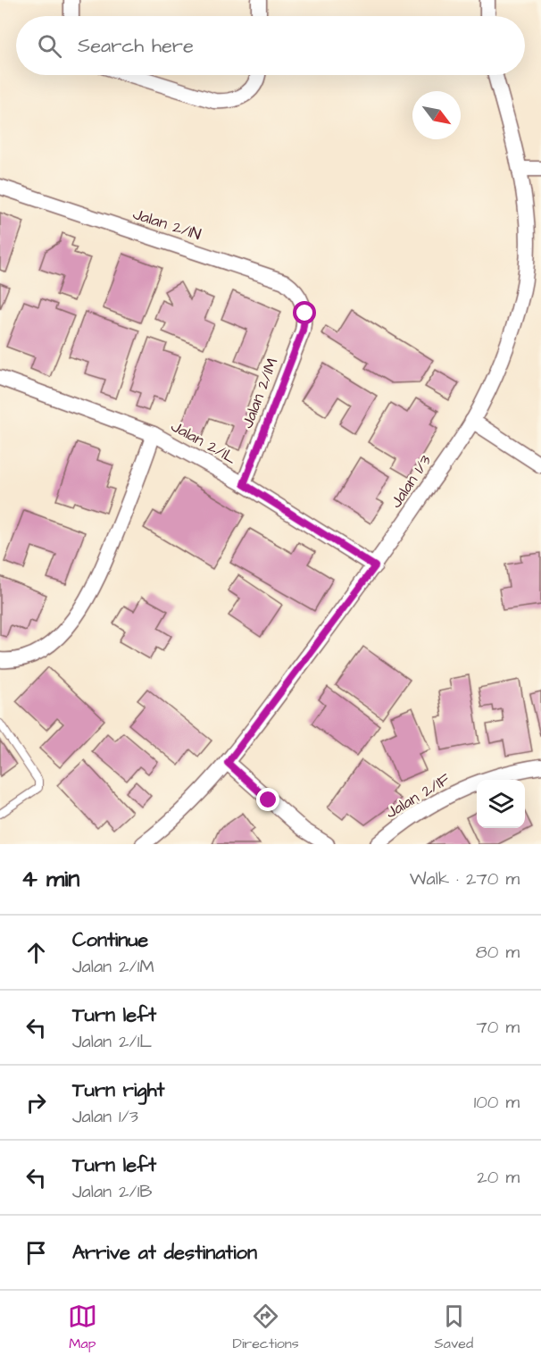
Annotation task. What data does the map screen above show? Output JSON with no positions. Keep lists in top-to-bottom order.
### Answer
{
  "streets": {
    "street": [
      "Jalan 2/1N",
      "Jalan 2/1M",
      "Jalan 2/1L",
      "Jalan 1/3",
      "Jalan 2/1F"
    ]
  },
  "crossings": [
    ["Jalan 2/1N", "Jalan 2/1M"],
    ["Jalan 2/1M", "Jalan 2/1L"],
    ["Jalan 2/1L", "Jalan 1/3"]
  ],
  "north": "bottom right",
  "page": {
    "search": "Search here",
    "heading": ["4 min", "Walk · 270 m"],
    "list": [
      ["Continue", "Jalan 2/1M", "80 m"],
      ["Turn left", "Jalan 2/1L", "70 m"],
      ["Turn right", "Jalan 1/3", "100 m"],
      ["Turn left", "Jalan 2/1B", "20 m"],
      "Arrive at destination"
    ],
    "nav": ["Map", "Directions", "Saved"]
  }
}
